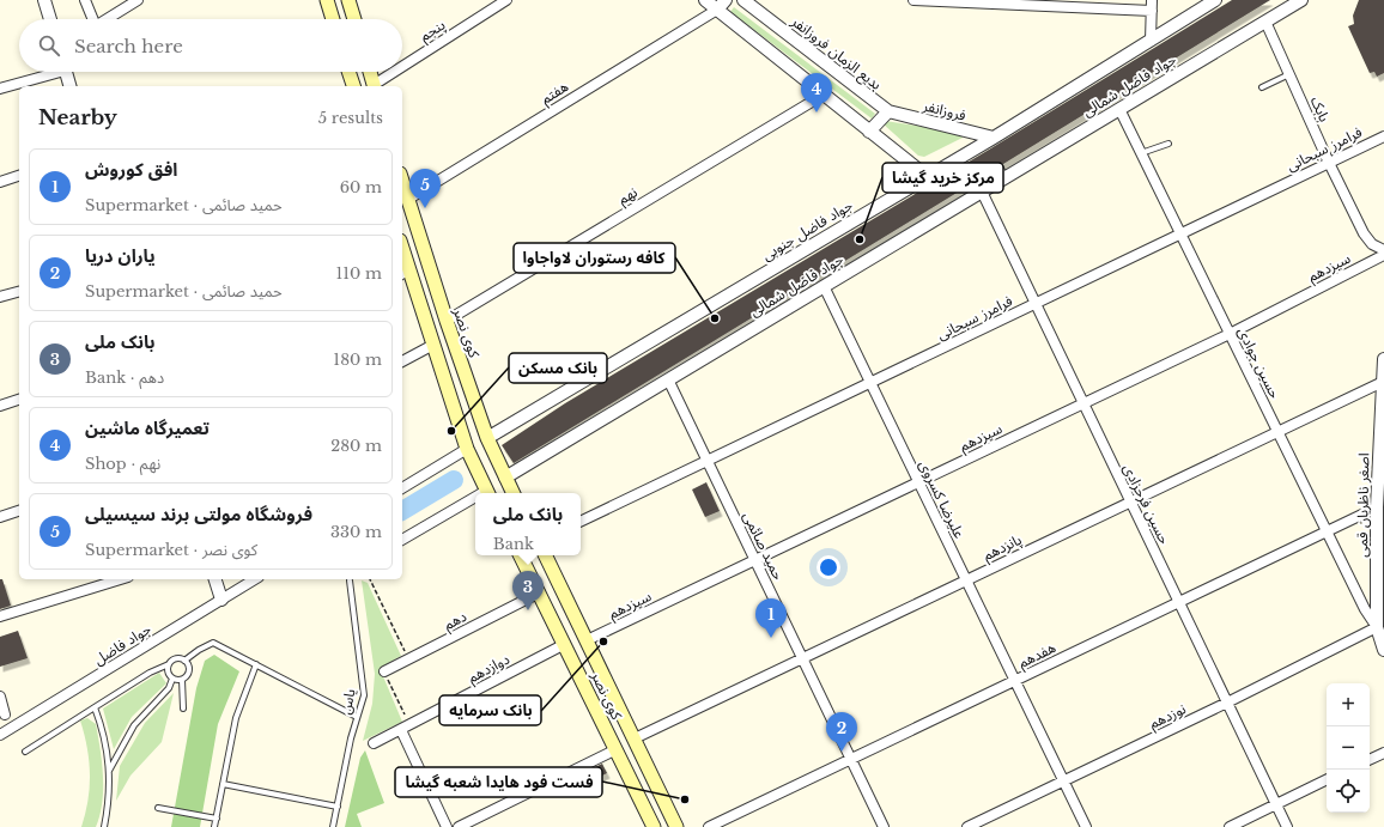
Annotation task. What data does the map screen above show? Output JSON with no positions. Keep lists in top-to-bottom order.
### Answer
{
  "streets": {
    "main road": ["کوی نصر"],
    "street": [
      "پنجم",
      "بدیع الزمان فروزانفر",
      "جواد فاضل شمالی",
      "هفتم",
      "بابک",
      "فروزانفر",
      "فرامرز سبحانی",
      "نهم",
      "جواد فاضل جنوبی",
      "سیزدهم",
      "حسین جوادی",
      "علیرضا کسروی",
      "حسین فرحزادی",
      "اصغر ناظریان قمی",
      "حمید صائمی",
      "پانزدهم",
      "دهم",
      "جواد فاضل",
      "هفدهم",
      "دوازدهم",
      "نوزدهم"
    ],
    "lane": ["یاس"]
  },
  "crossings": [
    ["بدیع الزمان فروزانفر", "فروزانفر"],
    ["جواد فاضل شمالی", "بابک"],
    ["جواد فاضل شمالی", "کوی نصر"],
    ["جواد فاضل شمالی", "حسین جوادی"],
    ["جواد فاضل شمالی", "علیرضا کسروی"],
    ["جواد فاضل شمالی", "حسین فرحزادی"],
    ["جواد فاضل شمالی", "حمید صائمی"],
    ["هفتم", "کوی نصر"],
    ["بابک", "فرامرز سبحانی"],
    ["فروزانفر", "جواد فاضل جنوبی"],
    ["فرامرز سبحانی", "حسین جوادی"],
    ["فرامرز سبحانی", "علیرضا کسروی"],
    ["فرامرز سبحانی", "حسین فرحزادی"],
    ["فرامرز سبحانی", "حمید صائمی"],
    ["نهم", "کوی نصر"],
    ["جواد فاضل جنوبی", "کوی نصر"],
    ["سیزدهم", "کوی نصر"],
    ["سیزدهم", "حسین جوادی"],
    ["سیزدهم", "علیرضا کسروی"],
    ["سیزدهم", "حسین فرحزادی"],
    ["سیزدهم", "حمید صائمی"],
    ["کوی نصر", "پانزدهم"],
    ["کوی نصر", "دهم"],
    ["کوی نصر", "دوازدهم"],
    ["حسین جوادی", "اصغر ناظریان قمی"],
    ["حسین جوادی", "پانزدهم"],
    ["حسین جوادی", "هفدهم"],
    ["حسین جوادی", "نوزدهم"],
    ["علیرضا کسروی", "پانزدهم"],
    ["علیرضا کسروی", "هفدهم"],
    ["علیرضا کسروی", "نوزدهم"],
    ["حسین فرحزادی", "پانزدهم"],
    ["حسین فرحزادی", "هفدهم"],
    ["حسین فرحزادی", "نوزدهم"],
    ["اصغر ناظریان قمی", "پانزدهم"],
    ["اصغر ناظریان قمی", "هفدهم"],
    ["اصغر ناظریان قمی", "نوزدهم"],
    ["حمید صائمی", "پانزدهم"],
    ["حمید صائمی", "هفدهم"]
  ],
  "places": [
    "مرکز خرید گیشا",
    "کافه رستوران لاواجاوا",
    "بانک مسکن",
    "بانک سرمایه",
    "فست فود هایدا شعبه گیشا"
  ],
  "page": {
    "search": "Search here",
    "pins": [
      "4",
      "5",
      "3",
      "1",
      "2"
    ],
    "heading": ["Nearby", "5 results"],
    "list": [
      {
        "mark": "1",
        "name": "افق کوروش",
        "note": "Supermarket · حمید صائمی",
        "value": "60 m"
      },
      {
        "mark": "2",
        "name": "یاران دریا",
        "note": "Supermarket · حمید صائمی",
        "value": "110 m"
      },
      {
        "mark": "3",
        "name": "بانک ملی",
        "note": "Bank · دهم",
        "value": "180 m"
      },
      {
        "mark": "4",
        "name": "تعمیرگاه ماشین",
        "note": "Shop · نهم",
        "value": "280 m"
      },
      {
        "mark": "5",
        "name": "فروشگاه مولتی برند سیسیلی",
        "note": "Supermarket · کوی نصر",
        "value": "330 m"
      }
    ],
    "popup": ["بانک ملی", "Bank"],
    "map_buttons": ["+", "−"]
  }
}
